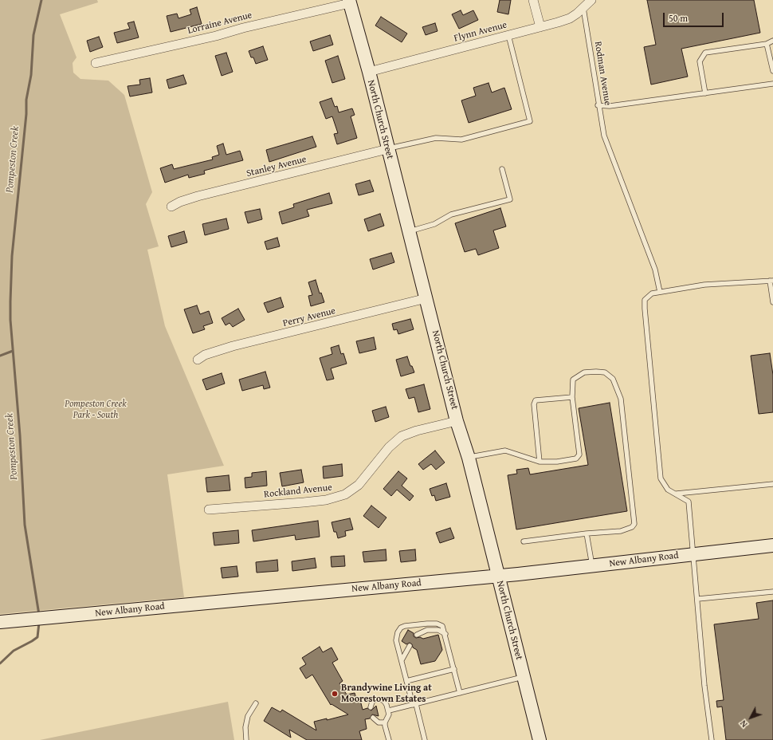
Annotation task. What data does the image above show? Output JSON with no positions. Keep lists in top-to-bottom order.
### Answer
{
  "streets": {
    "main road": ["North Church Street", "New Albany Road"],
    "street": [
      "Lorraine Avenue",
      "Flynn Avenue",
      "Stanley Avenue",
      "Perry Avenue",
      "Rockland Avenue"
    ],
    "lane": ["Rodman Avenue"]
  },
  "crossings": [
    ["Lorraine Avenue", "North Church Street"],
    ["Flynn Avenue", "Rodman Avenue"],
    ["Flynn Avenue", "North Church Street"],
    ["North Church Street", "Stanley Avenue"],
    ["North Church Street", "Perry Avenue"],
    ["North Church Street", "Rockland Avenue"],
    ["North Church Street", "New Albany Road"]
  ],
  "water": ["Pompeston Creek"],
  "parks": ["Pompeston Creek Park - South"],
  "places": ["Brandywine Living at Moorestown Estates"],
  "scale_bar": "50 m",
  "north": "bottom left"
}
